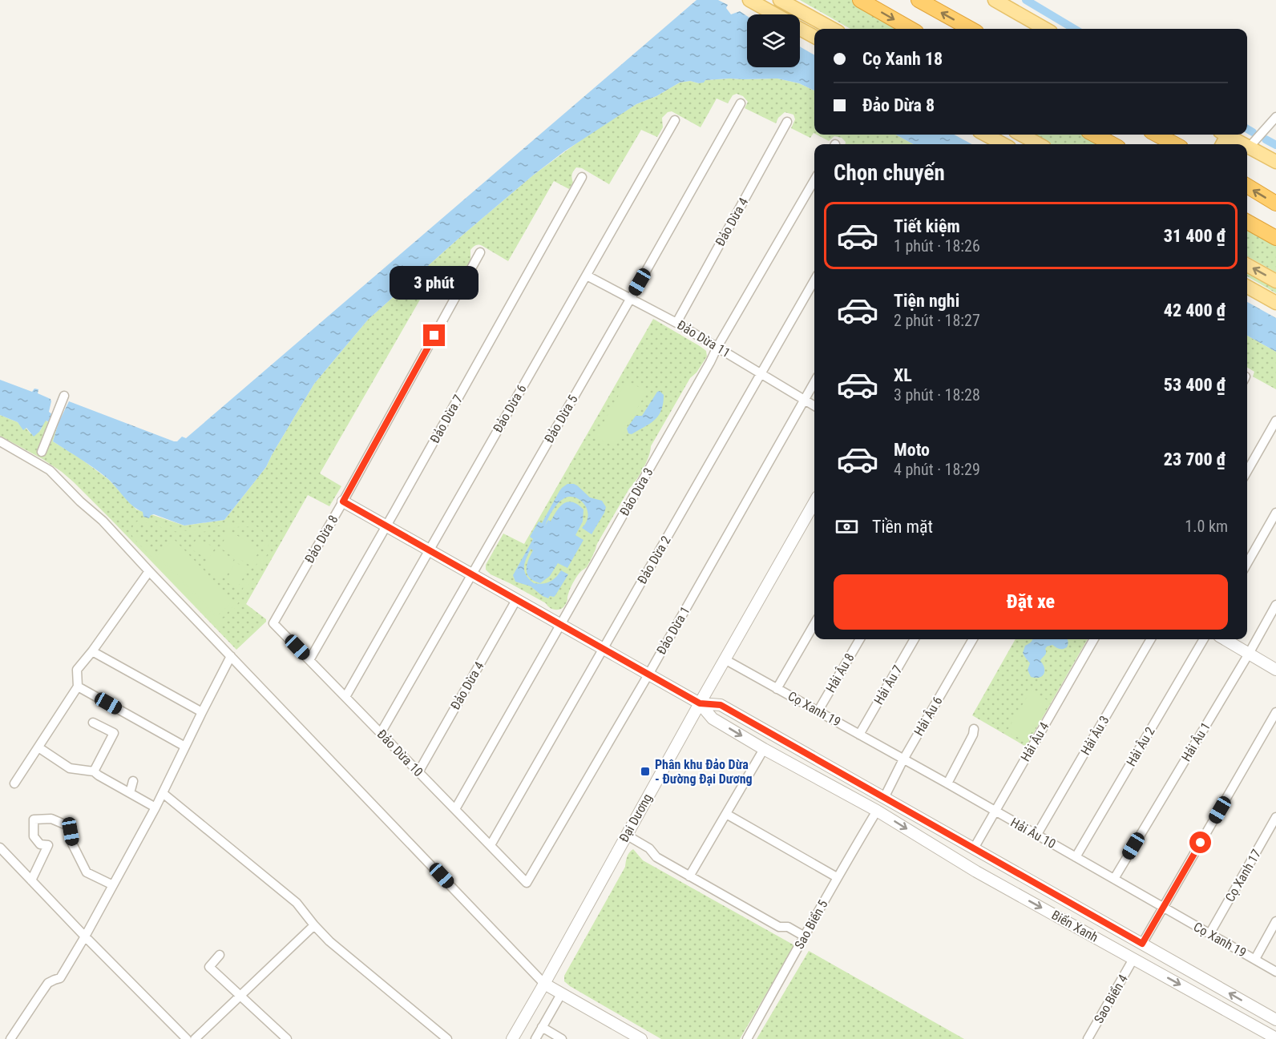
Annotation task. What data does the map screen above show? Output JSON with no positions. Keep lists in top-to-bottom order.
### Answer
{
  "streets": {
    "street": [
      "Đảo Dừa 4",
      "Đảo Dừa 11",
      "Đảo Dừa 6",
      "Đảo Dừa 7",
      "Đảo Dừa 5",
      "Đảo Dừa 3",
      "Đảo Dừa 8",
      "Đảo Dừa 2",
      "Đảo Dừa 1",
      "Hải Âu 8",
      "Hải Âu 7",
      "Cọ Xanh 19",
      "Hải Âu 6",
      "Hải Âu 3",
      "Hải Âu 4",
      "Hải Âu 1",
      "Hải Âu 2",
      "Đảo Dừa 10",
      "Đại Dương",
      "Hải Âu 10",
      "Cọ Xanh 17",
      "Sao Biển 5",
      "Biển Xanh",
      "Sao Biển 4"
    ]
  },
  "crossings": [
    ["Đảo Dừa 4", "Đảo Dừa 11"],
    ["Đảo Dừa 4", "Đảo Dừa 10"],
    ["Đảo Dừa 11", "Đảo Dừa 6"],
    ["Đảo Dừa 11", "Đảo Dừa 5"],
    ["Đảo Dừa 11", "Đảo Dừa 3"],
    ["Đảo Dừa 11", "Đảo Dừa 2"],
    ["Đảo Dừa 11", "Đảo Dừa 1"],
    ["Đảo Dừa 6", "Đảo Dừa 10"],
    ["Đảo Dừa 7", "Đảo Dừa 10"],
    ["Đảo Dừa 5", "Đảo Dừa 10"],
    ["Đảo Dừa 3", "Đảo Dừa 10"],
    ["Đảo Dừa 8", "Đảo Dừa 10"],
    ["Đảo Dừa 2", "Đảo Dừa 10"],
    ["Đảo Dừa 1", "Đảo Dừa 10"],
    ["Hải Âu 8", "Cọ Xanh 19"],
    ["Hải Âu 7", "Cọ Xanh 19"],
    ["Cọ Xanh 19", "Hải Âu 6"],
    ["Cọ Xanh 19", "Đại Dương"],
    ["Cọ Xanh 19", "Hải Âu 10"],
    ["Cọ Xanh 19", "Cọ Xanh 17"],
    ["Hải Âu 6", "Hải Âu 10"],
    ["Hải Âu 6", "Biển Xanh"],
    ["Hải Âu 3", "Hải Âu 10"],
    ["Hải Âu 4", "Hải Âu 10"],
    ["Hải Âu 4", "Biển Xanh"],
    ["Hải Âu 1", "Hải Âu 10"],
    ["Hải Âu 2", "Hải Âu 10"],
    ["Đại Dương", "Biển Xanh"],
    ["Sao Biển 5", "Biển Xanh"],
    ["Biển Xanh", "Sao Biển 4"]
  ],
  "places": {
    "transit": ["Phân khu Đảo Dừa - Đường Đại Dương"]
  },
  "page": {
    "banner": ["Cọ Xanh 18", "Đảo Dừa 8"],
    "heading": "Chọn chuyến",
    "list": [
      {
        "name": "Tiết kiệm",
        "note": "1 phút · 18:26",
        "value": "31 400 ₫"
      },
      {
        "name": "Tiện nghi",
        "note": "2 phút · 18:27",
        "value": "42 400 ₫"
      },
      {
        "name": "XL",
        "note": "3 phút · 18:28",
        "value": "53 400 ₫"
      },
      {
        "name": "Moto",
        "note": "4 phút · 18:29",
        "value": "23 700 ₫"
      }
    ],
    "bubble": "3 phút",
    "pay": ["Tiền mặt", "1.0 km"],
    "buttons": "Đặt xe"
  }
}
